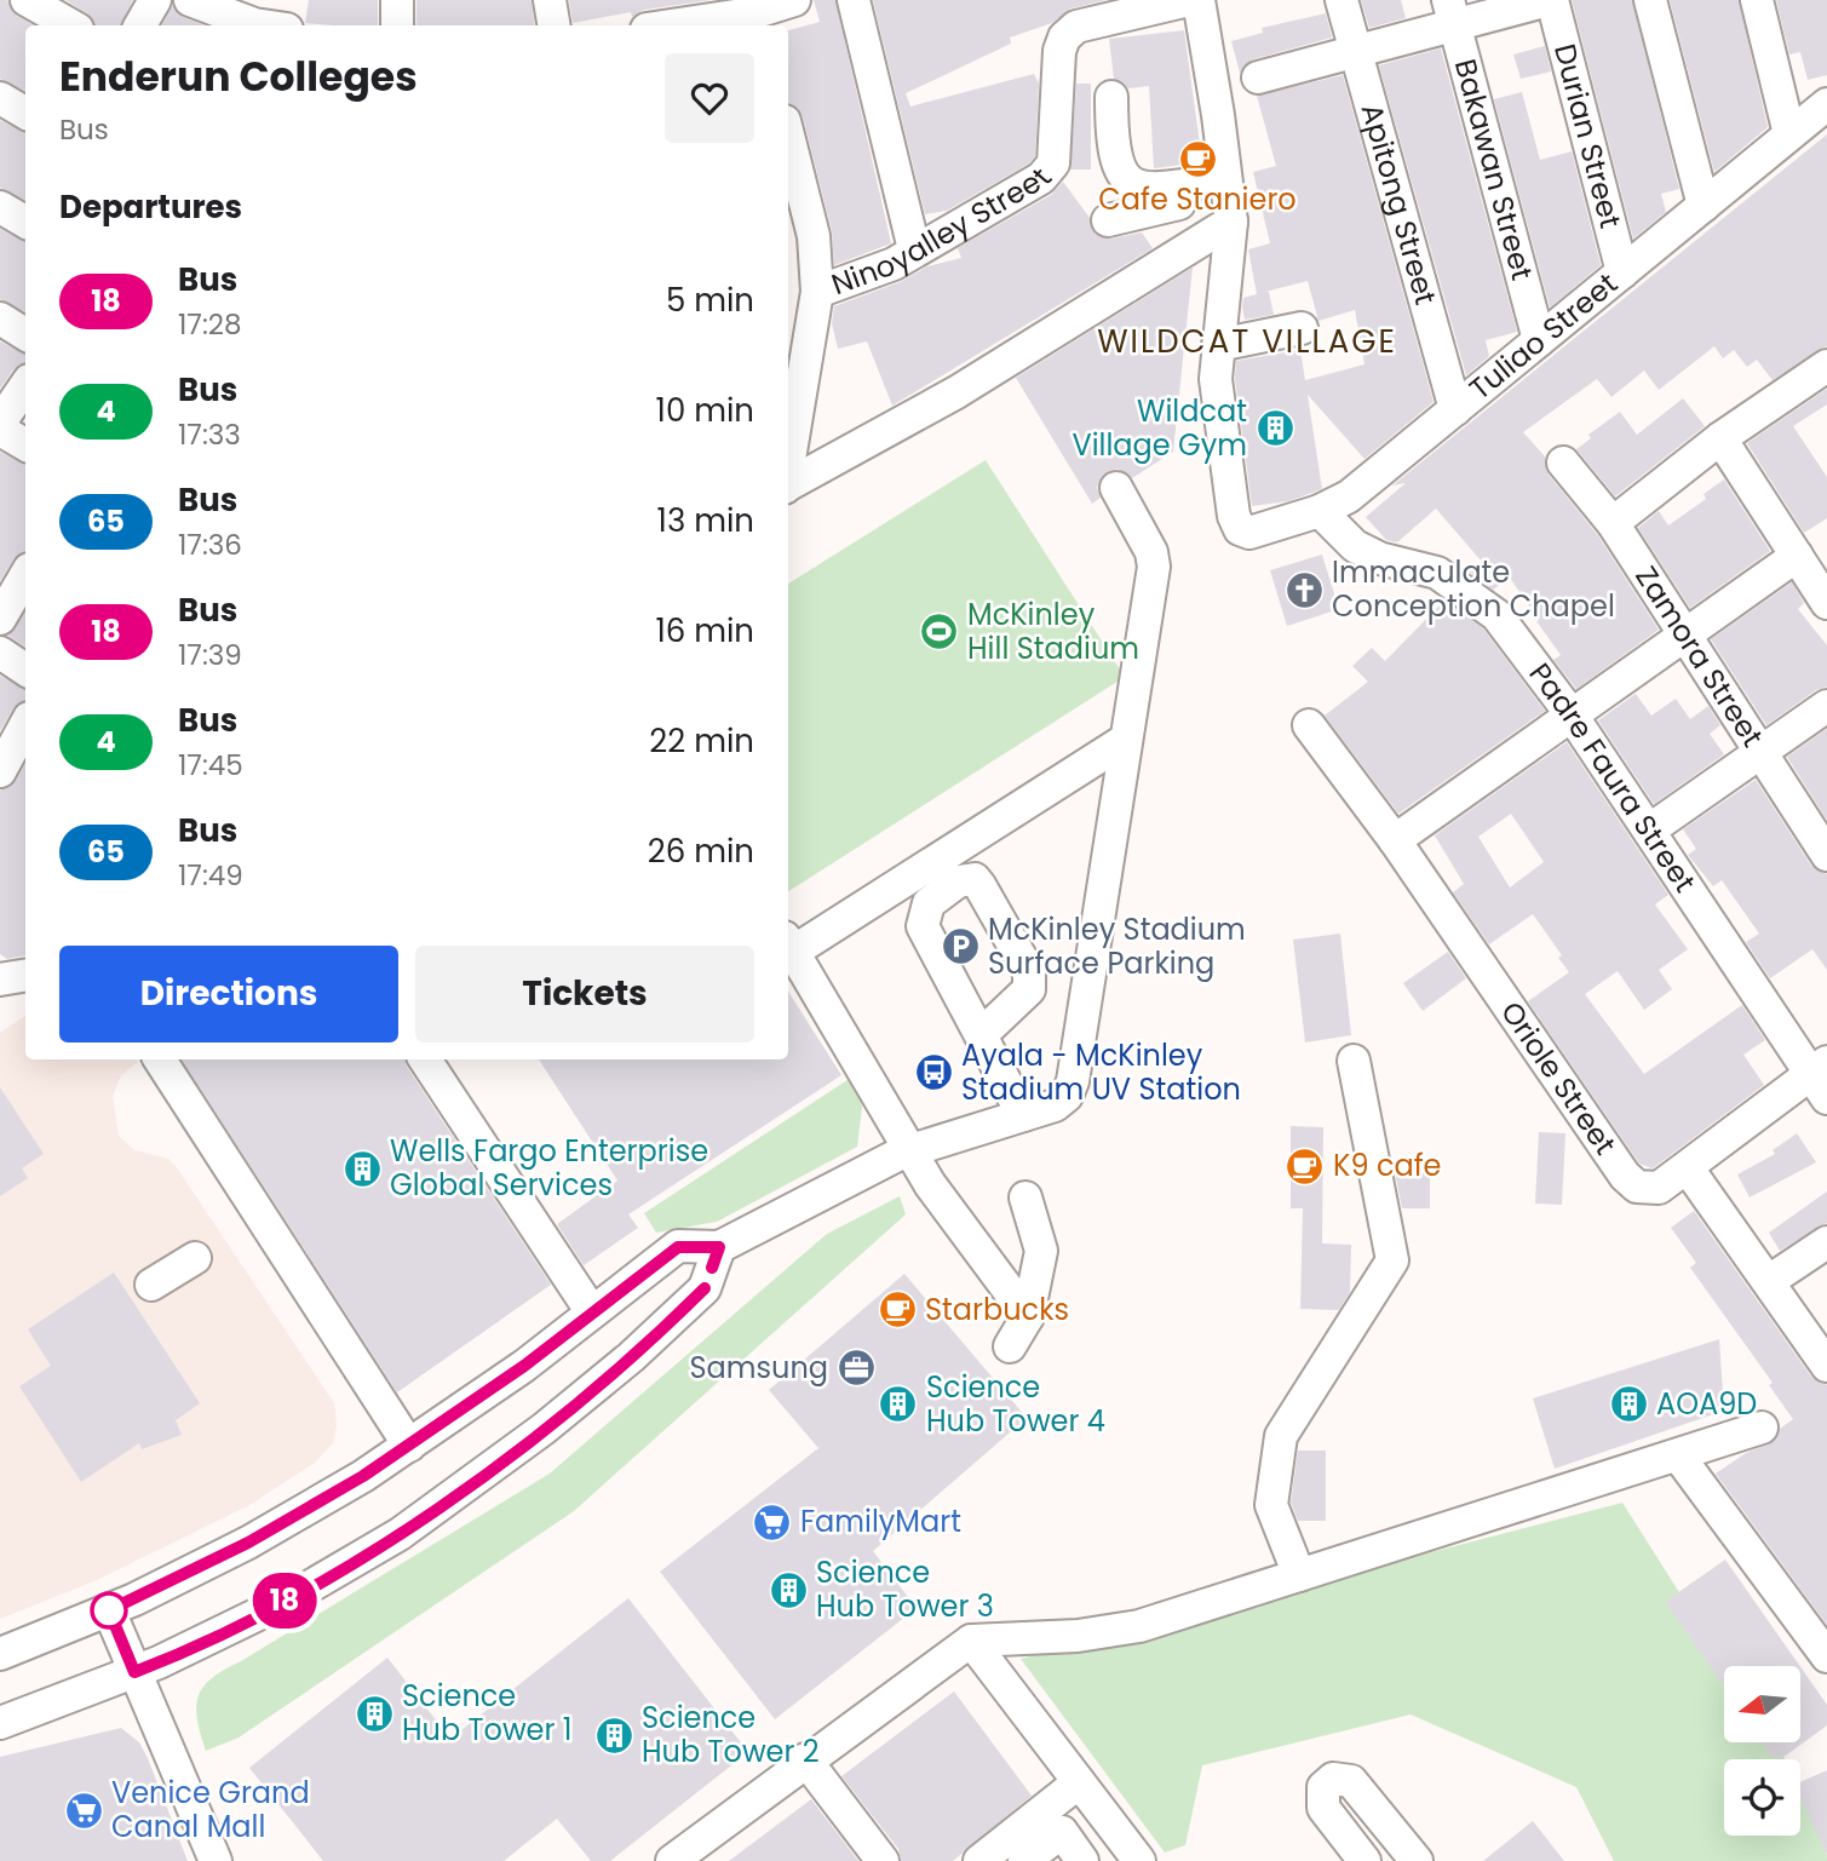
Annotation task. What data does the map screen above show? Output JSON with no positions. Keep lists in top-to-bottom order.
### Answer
{
  "streets": {
    "street": [
      "Durian Street",
      "Bakawan Street",
      "Apitong Street",
      "Ninoyalley Street",
      "Tuliao Street",
      "Zamora Street",
      "Padre Faura Street",
      "Oriole Street"
    ]
  },
  "crossings": [
    ["Durian Street", "Tuliao Street"],
    ["Bakawan Street", "Tuliao Street"],
    ["Apitong Street", "Tuliao Street"],
    ["Tuliao Street", "Padre Faura Street"]
  ],
  "districts": ["WILDCAT VILLAGE"],
  "places": {
    "cafe": ["Cafe Staniero", "K9 cafe", "Starbucks"],
    "building": [
      "Wildcat Village Gym",
      "Wells Fargo Enterprise Global Services",
      "Science Hub Tower 4",
      "AOA9D",
      "Science Hub Tower 3",
      "Science Hub Tower 1",
      "Science Hub Tower 2"
    ],
    "church": ["Immaculate Conception Chapel"],
    "sports": ["McKinley Hill Stadium"],
    "parking": ["McKinley Stadium Surface Parking"],
    "bus stop": ["Ayala - McKinley Stadium UV Station"],
    "office": ["Samsung"],
    "supermarket": ["FamilyMart", "Venice Grand Canal Mall"]
  },
  "lines": ["bus line 18"],
  "north": "left",
  "page": {
    "on_map": "18",
    "heading": [
      ["Enderun Colleges", "Bus"],
      "Departures"
    ],
    "list": [
      {
        "mark": "18",
        "name": "Bus",
        "note": "17:28",
        "value": "5 min"
      },
      {
        "mark": "4",
        "name": "Bus",
        "note": "17:33",
        "value": "10 min"
      },
      {
        "mark": "65",
        "name": "Bus",
        "note": "17:36",
        "value": "13 min"
      },
      {
        "mark": "18",
        "name": "Bus",
        "note": "17:39",
        "value": "16 min"
      },
      {
        "mark": "4",
        "name": "Bus",
        "note": "17:45",
        "value": "22 min"
      },
      {
        "mark": "65",
        "name": "Bus",
        "note": "17:49",
        "value": "26 min"
      }
    ],
    "buttons": ["Directions", "Tickets"]
  }
}
